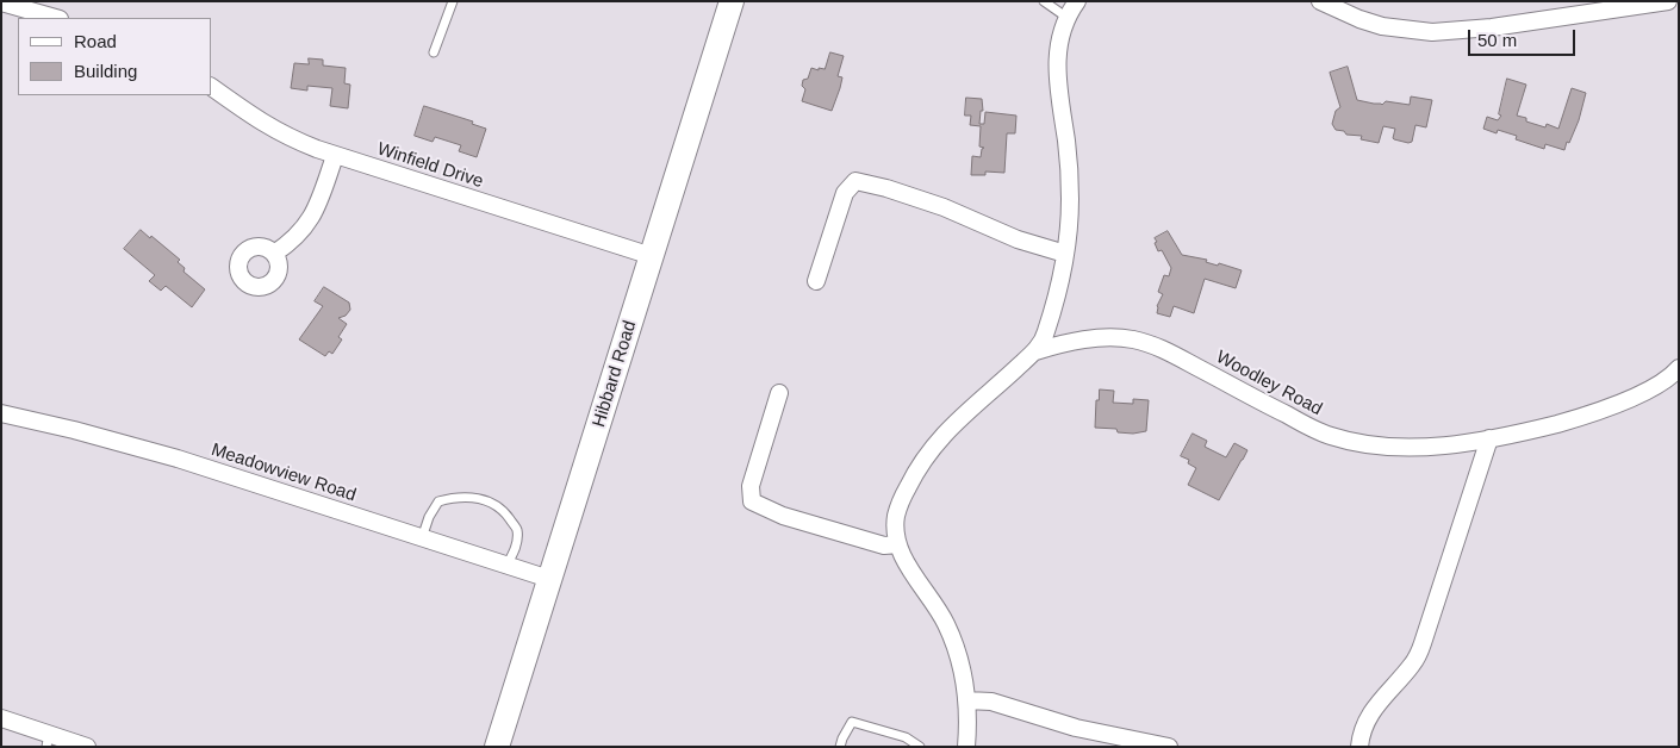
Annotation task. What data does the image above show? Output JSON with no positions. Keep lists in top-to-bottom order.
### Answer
{
  "streets": {
    "street": [
      "Winfield Drive",
      "Hibbard Road",
      "Woodley Road",
      "Meadowview Road"
    ]
  },
  "crossings": [
    ["Winfield Drive", "Hibbard Road"],
    ["Hibbard Road", "Meadowview Road"]
  ],
  "legend": ["Road", "Building"],
  "scale_bar": "50 m"
}
